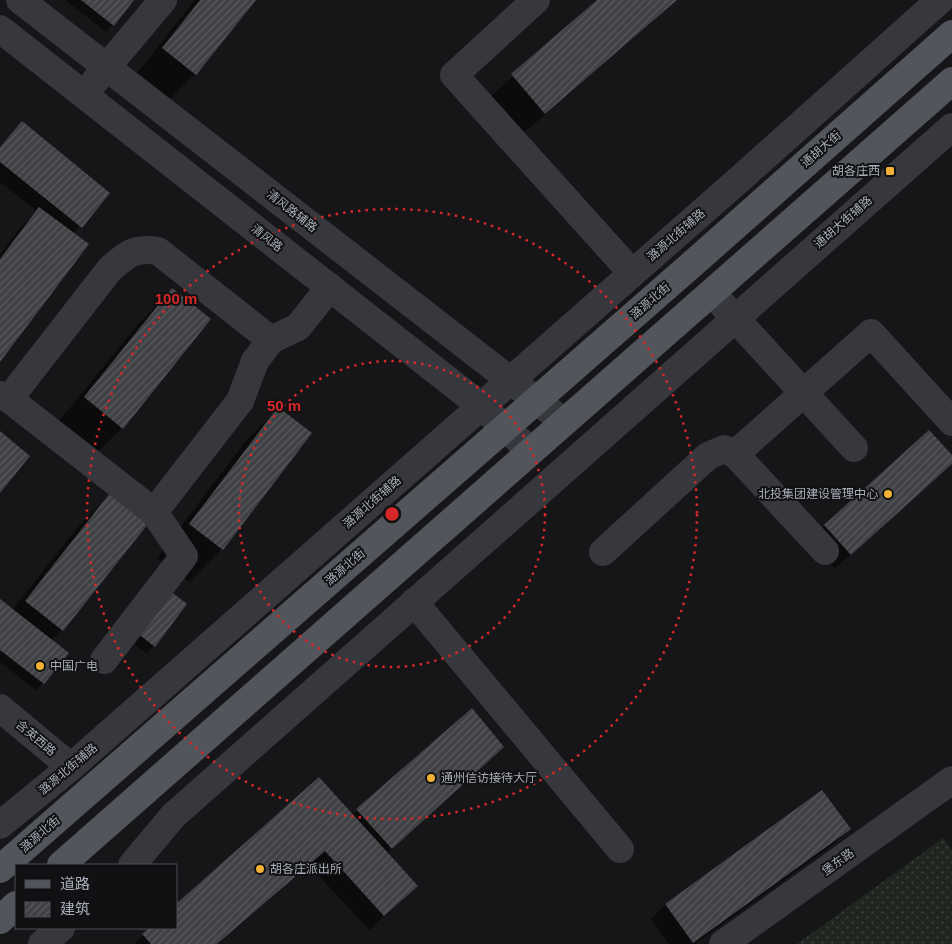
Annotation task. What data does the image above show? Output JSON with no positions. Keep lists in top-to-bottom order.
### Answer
{
  "streets": {
    "main road": ["通胡大街", "潞源北街"],
    "street": [
      "清风路辅路",
      "通胡大街辅路",
      "潞源北街辅路",
      "清风路",
      "含英西路",
      "堡东路"
    ]
  },
  "crossings": [
    ["通胡大街", "潞源北街"],
    ["清风路辅路", "潞源北街辅路"],
    ["清风路辅路", "潞源北街"],
    ["潞源北街辅路", "清风路"],
    ["潞源北街辅路", "含英西路"],
    ["清风路", "潞源北街"]
  ],
  "places": {
    "transit": ["胡各庄西"],
    "other": [
      "北投集团建设管理中心",
      "中国广电",
      "通州信访接待大厅",
      "胡各庄派出所"
    ]
  },
  "legend": ["道路", "建筑"],
  "rings": ["100 m", "50 m"]
}
